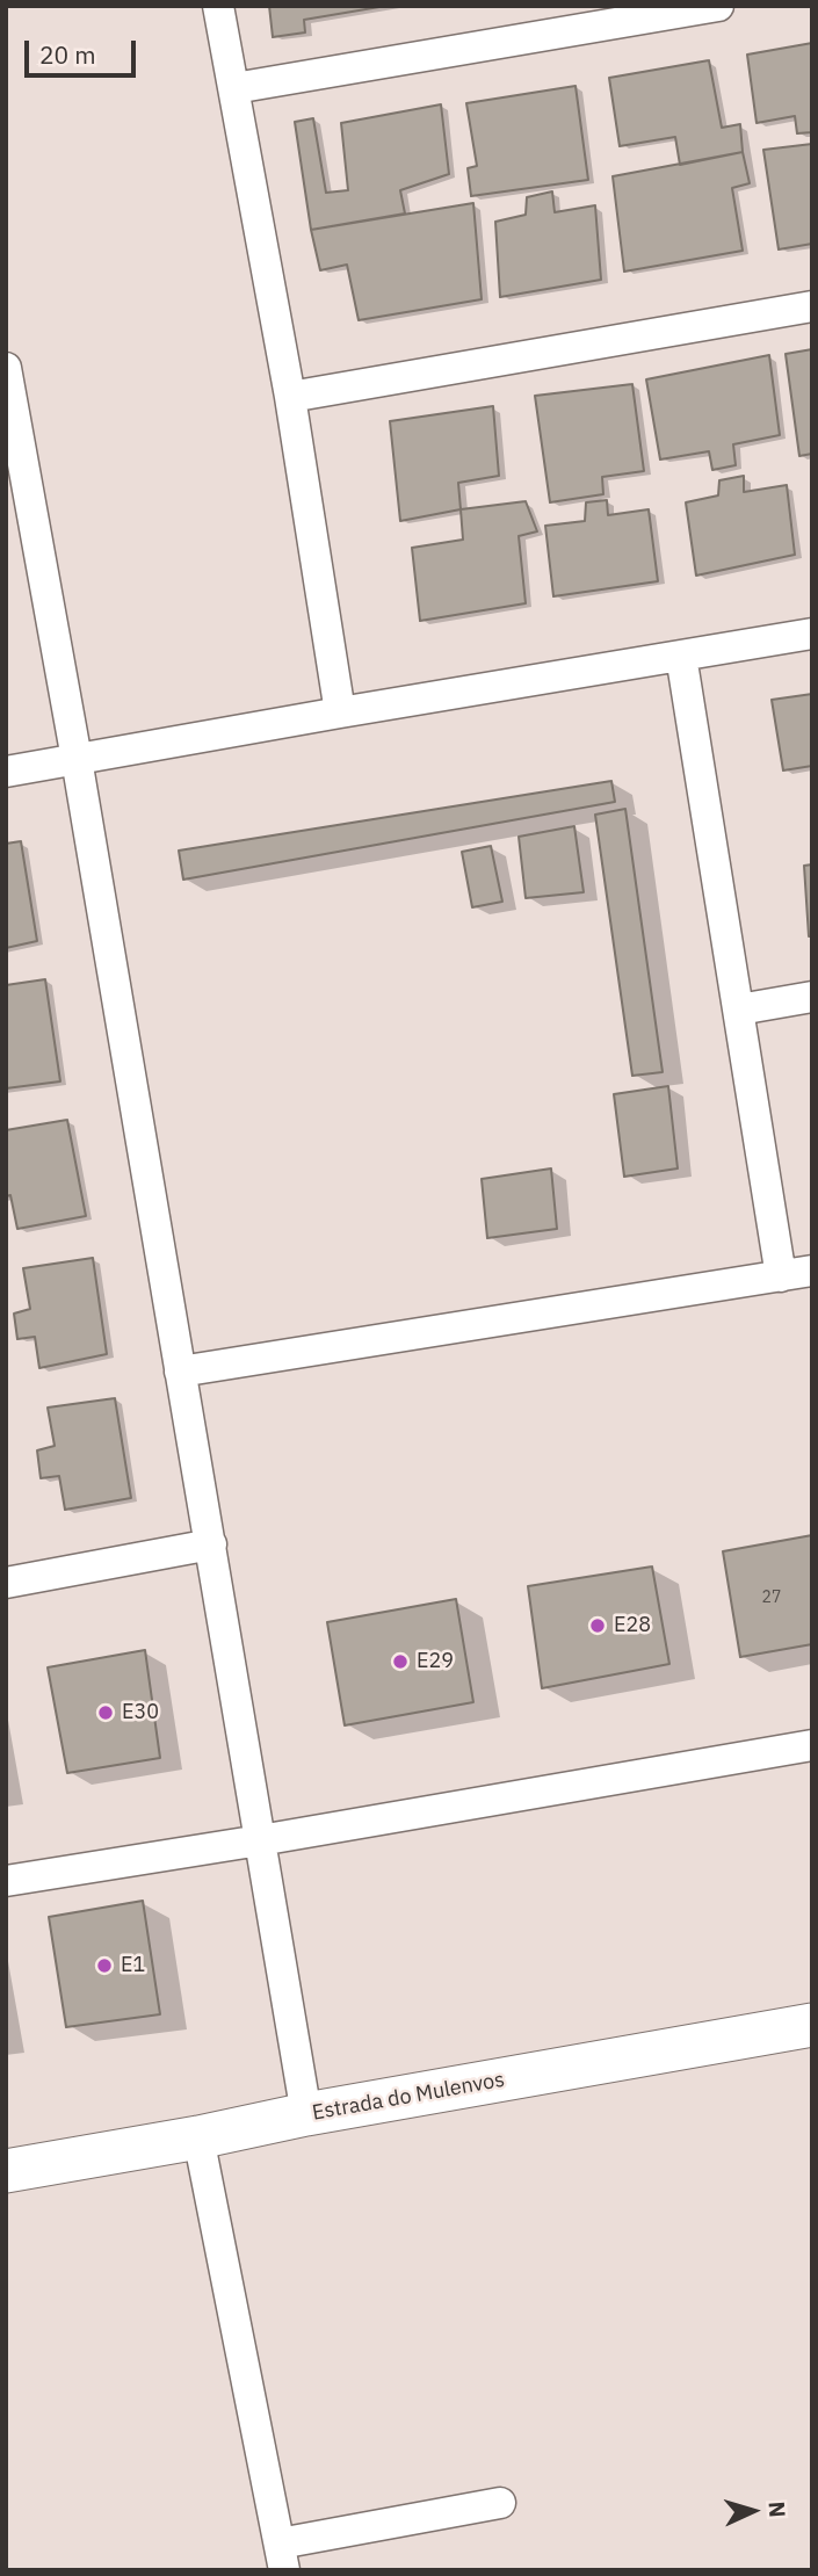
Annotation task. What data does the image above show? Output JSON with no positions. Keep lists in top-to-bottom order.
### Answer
{
  "streets": {
    "street": ["Estrada do Mulenvos"]
  },
  "places": [
    "E28",
    "E29",
    "E30",
    "E1"
  ],
  "house_numbers": ["27"],
  "scale_bar": "20 m",
  "north": "right"
}
